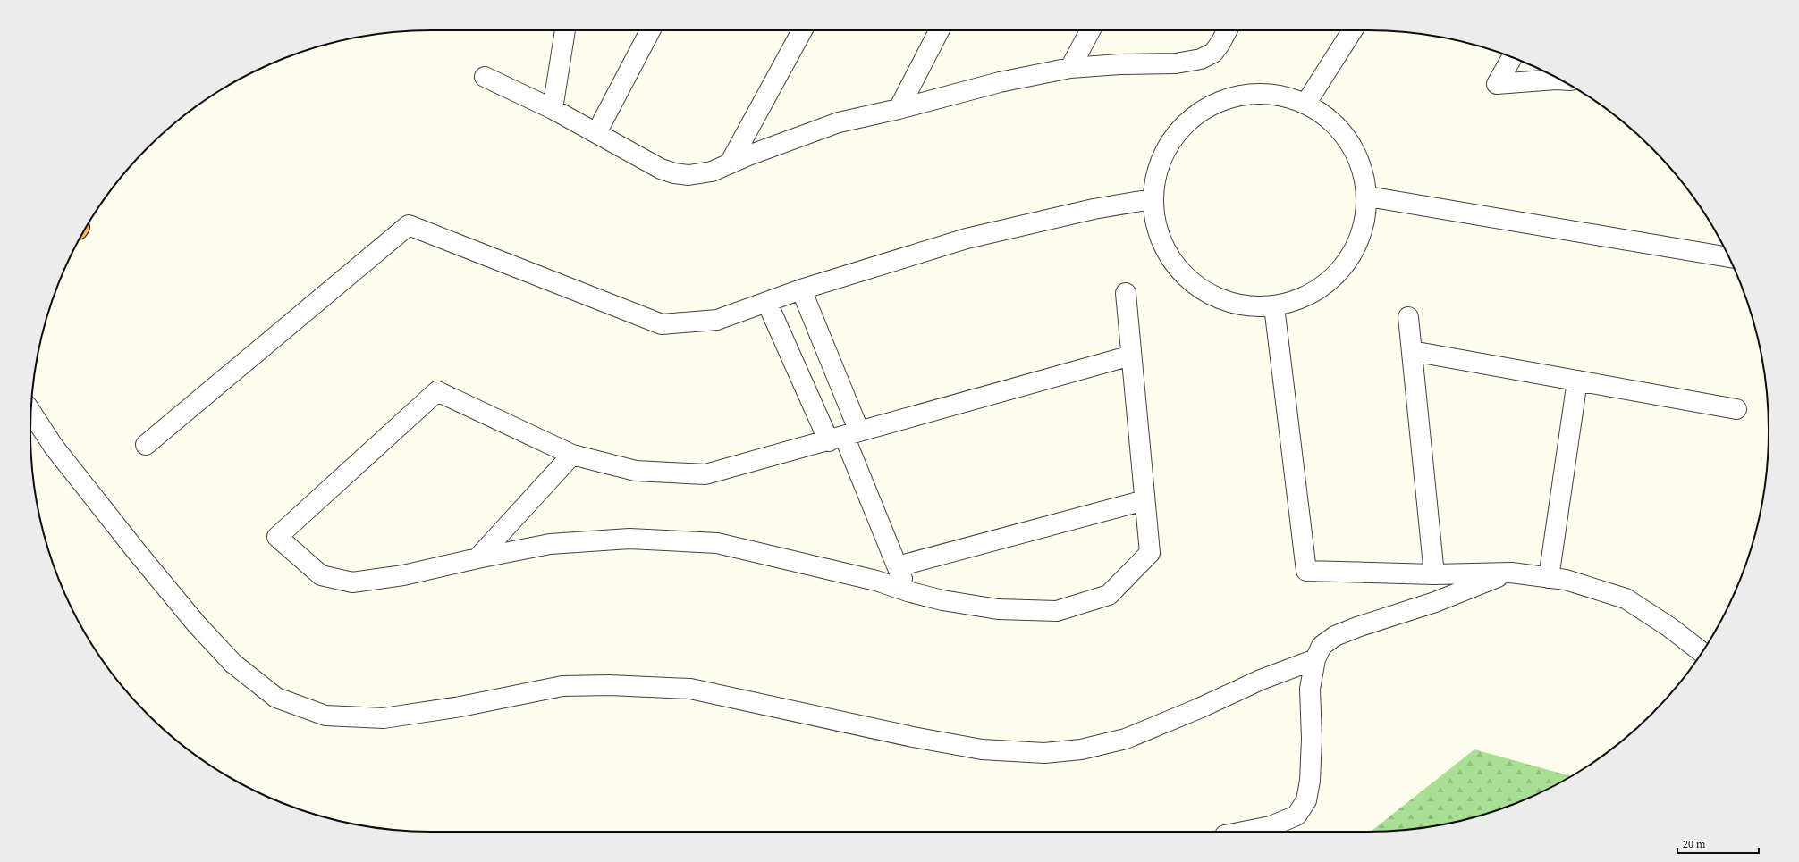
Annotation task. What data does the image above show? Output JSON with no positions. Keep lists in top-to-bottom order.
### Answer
{
  "scale_bar": "20 m"
}
